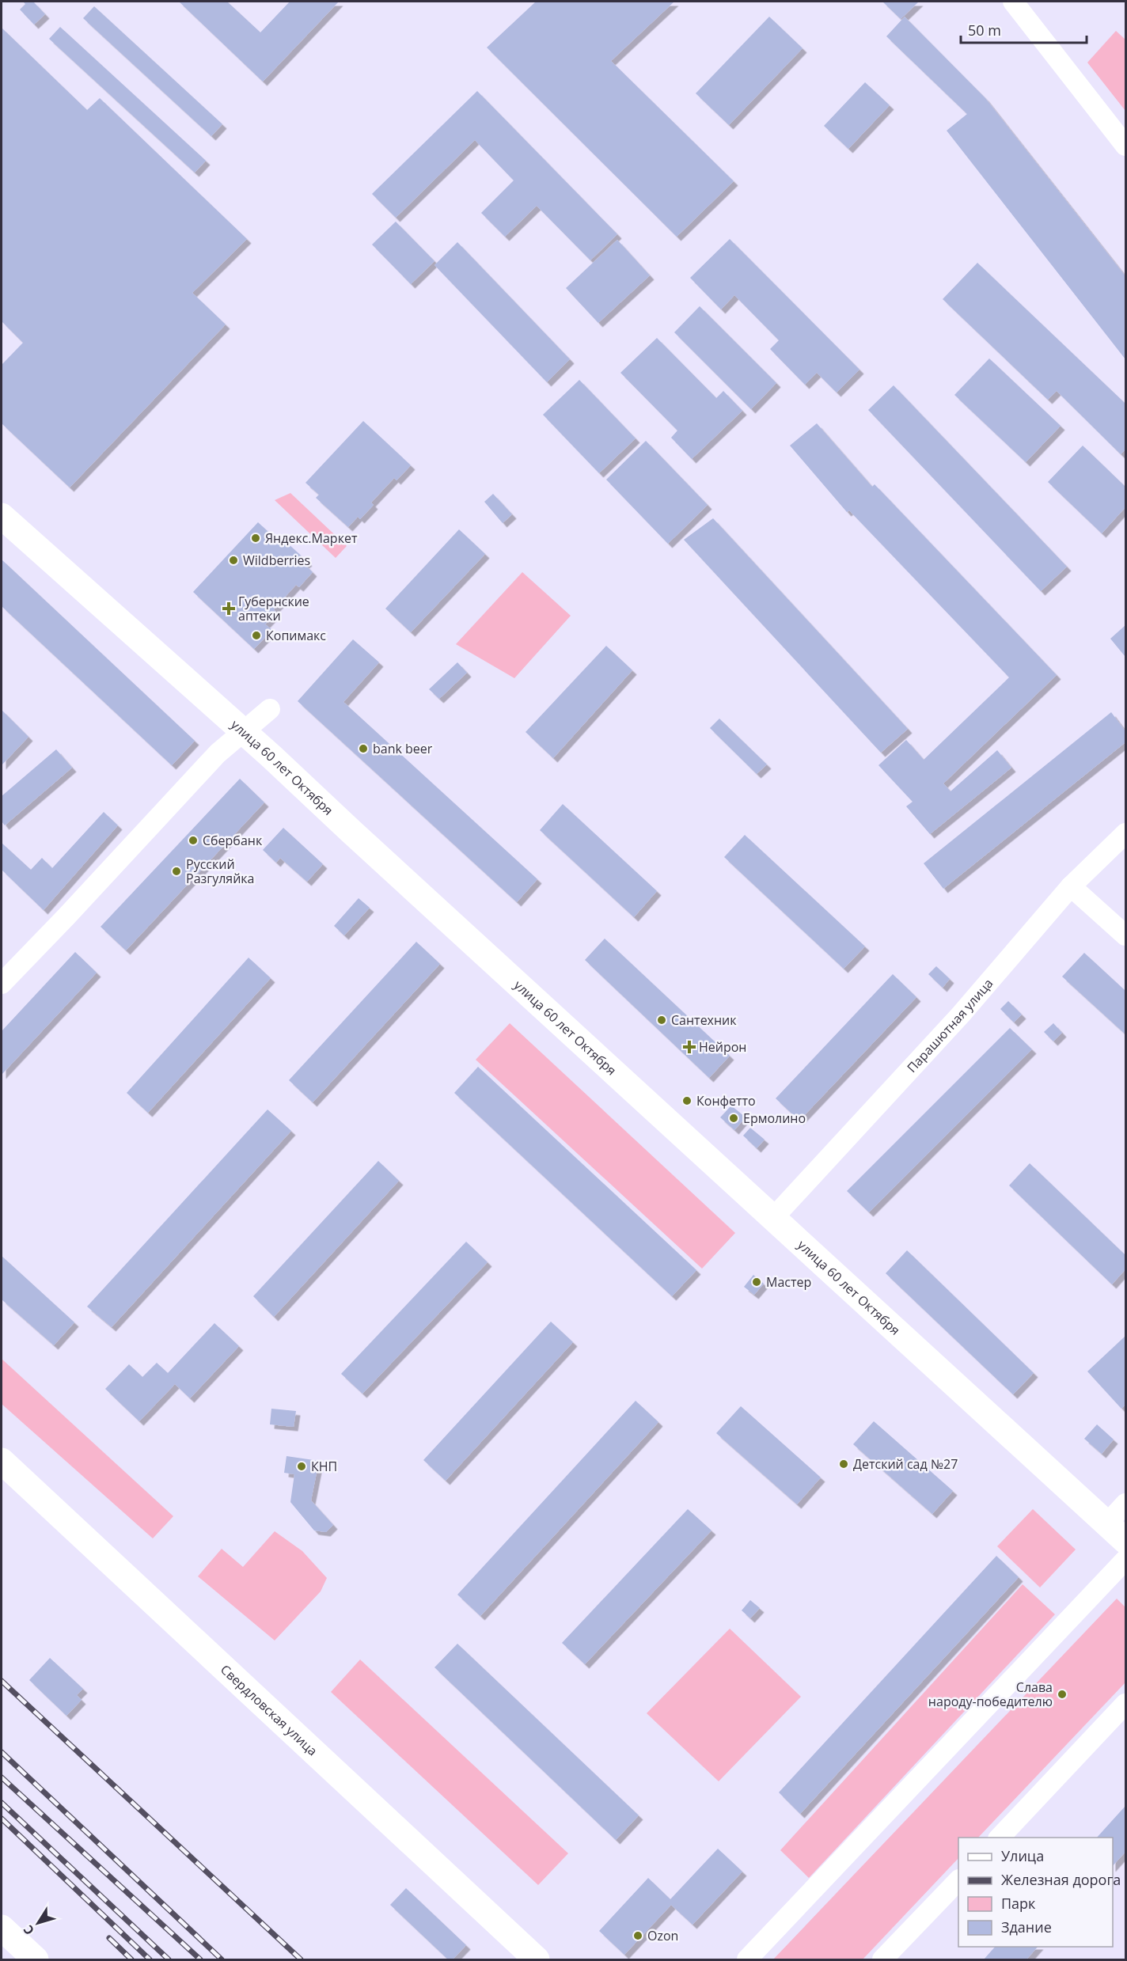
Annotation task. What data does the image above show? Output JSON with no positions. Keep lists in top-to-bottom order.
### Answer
{
  "streets": {
    "main road": ["улица 60 лет Октября", "Свердловская улица"],
    "street": ["Парашютная улица"]
  },
  "crossings": [
    ["улица 60 лет Октября", "Парашютная улица"]
  ],
  "places": {
    "other": [
      "Яндекс.Маркет",
      "Wildberries",
      "Копимакс",
      "bank beer",
      "Сбербанк",
      "Русский Разгуляйка",
      "Сантехник",
      "Конфетто",
      "Ермолино",
      "Мастер",
      "Детский сад №27",
      "КНП",
      "Слава народу-победителю",
      "Ozon"
    ],
    "health": ["Губернские аптеки", "Нейрон"]
  },
  "legend": [
    "Улица",
    "Железная дорога",
    "Парк",
    "Здание"
  ],
  "scale_bar": "50 m",
  "north": "bottom left"
}
